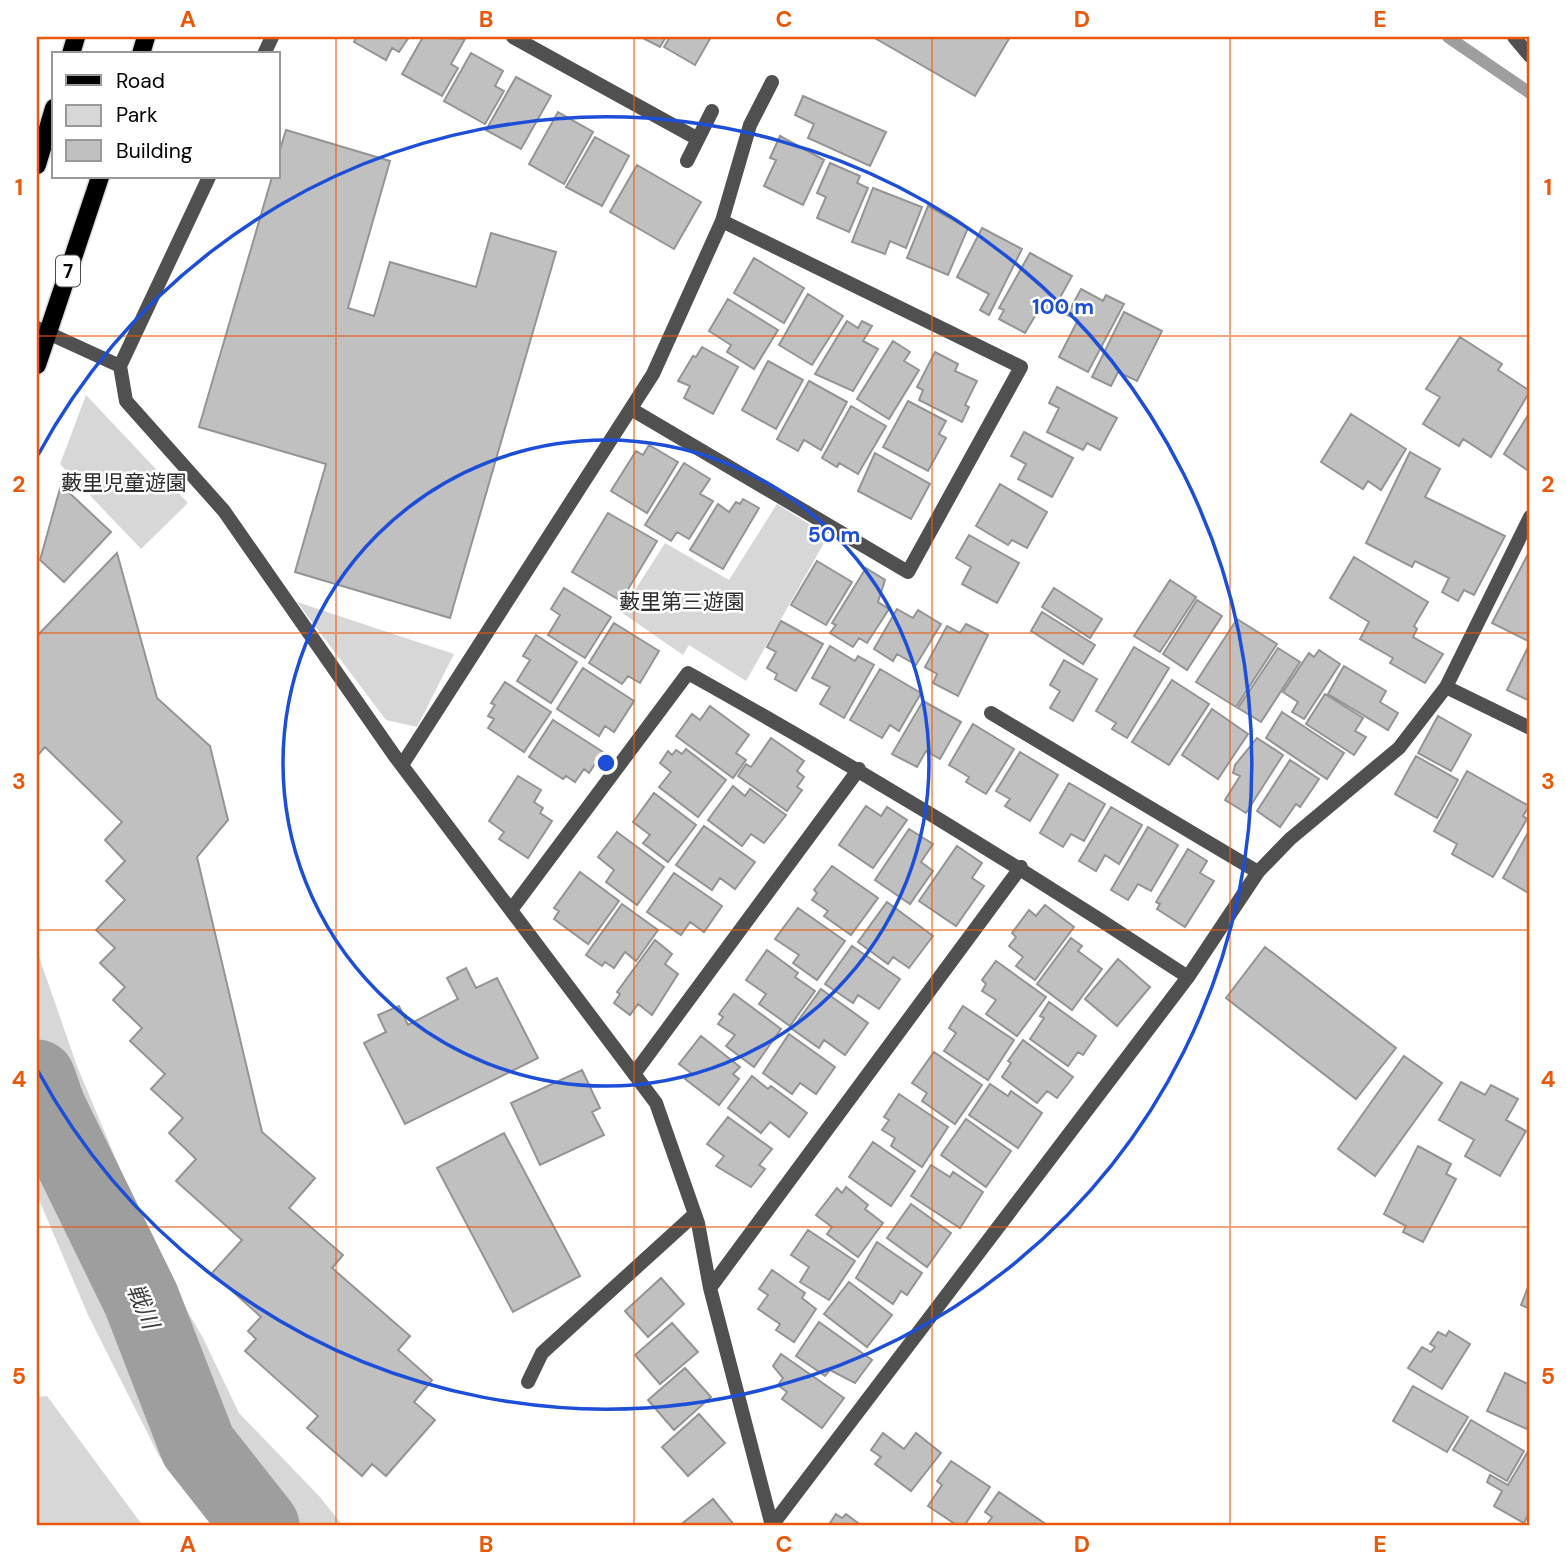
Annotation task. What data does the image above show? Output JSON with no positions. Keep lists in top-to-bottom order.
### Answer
{
  "streets": {
    "main road": ["7"]
  },
  "water": ["戦川"],
  "parks": ["藪里児童遊園", "藪里第三遊園"],
  "legend": ["Road", "Park", "Building"],
  "grid": {
    "columns": [
      "A",
      "B",
      "C",
      "D",
      "E"
    ],
    "rows": [
      "1",
      "2",
      "3",
      "4",
      "5"
    ]
  },
  "rings": ["100 m", "50 m"]
}
